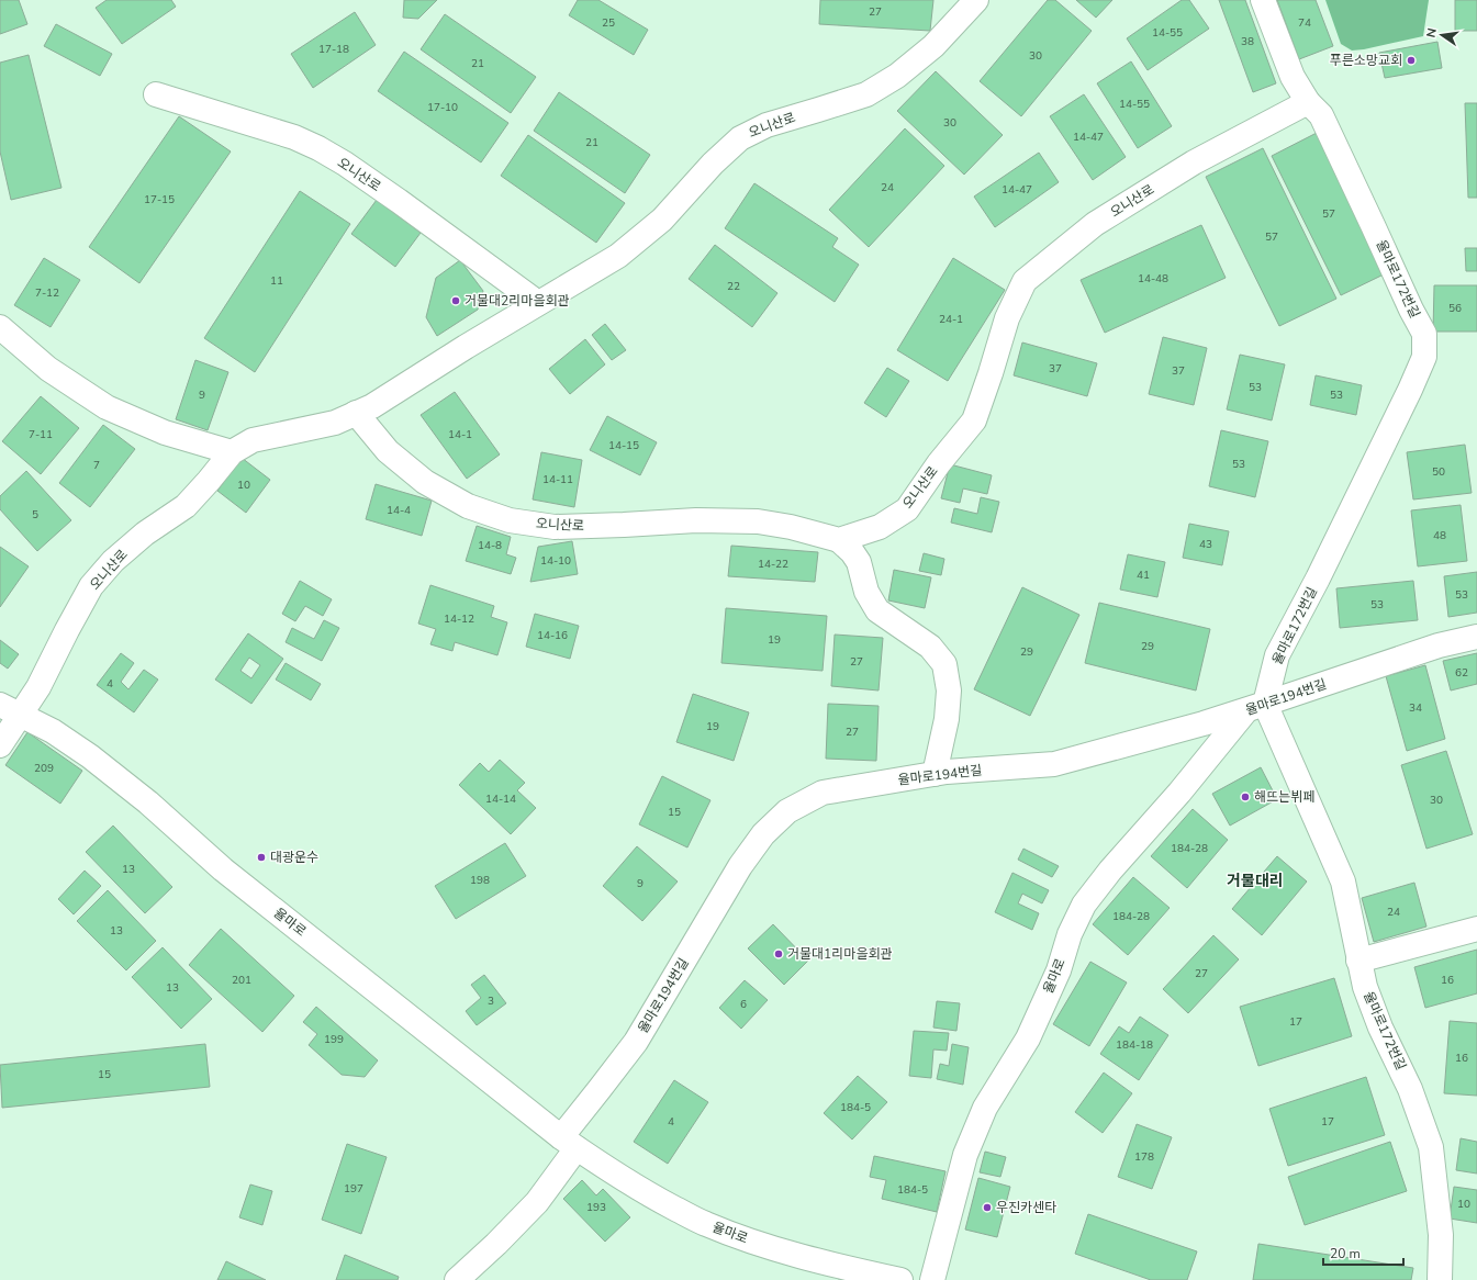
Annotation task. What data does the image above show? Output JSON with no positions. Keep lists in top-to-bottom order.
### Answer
{
  "streets": {
    "street": [
      "오니산로",
      "율마로172번길",
      "율마로194번길",
      "율마로"
    ]
  },
  "crossings": [
    ["오니산로", "율마로172번길"],
    ["오니산로", "율마로"],
    ["율마로172번길", "율마로194번길"],
    ["율마로172번길", "율마로"],
    ["율마로194번길", "율마로"]
  ],
  "districts": ["거물대리"],
  "places": [
    "푸른소망교회",
    "거물대2리마을회관",
    "해뜨는뷔페",
    "대광운수",
    "거물대1리마을회관",
    "우진카센타"
  ],
  "house_numbers": [
    "27",
    "25",
    "74",
    "14-55",
    "38",
    "17-18",
    "30",
    "21",
    "14-55",
    "17-10",
    "30",
    "14-47",
    "21",
    "24",
    "14-47",
    "17-15",
    "57",
    "57",
    "14-48",
    "11",
    "22",
    "7-12",
    "56",
    "24-1",
    "37",
    "37",
    "53",
    "9",
    "53",
    "7-11",
    "14-1",
    "14-15",
    "53",
    "7",
    "50",
    "14-11",
    "10",
    "14-4",
    "5",
    "48",
    "43",
    "14-8",
    "14-10",
    "14-22",
    "41",
    "53",
    "53",
    "14-12",
    "14-16",
    "19",
    "29",
    "29",
    "27",
    "62",
    "4",
    "34",
    "19",
    "27",
    "209",
    "14-14",
    "30",
    "15",
    "184-28",
    "13",
    "198",
    "9",
    "24",
    "184-28",
    "13",
    "27",
    "201",
    "16",
    "13",
    "3",
    "6",
    "17",
    "199",
    "184-18",
    "16",
    "15",
    "184-5",
    "4",
    "17",
    "178",
    "197",
    "184-5",
    "10",
    "193"
  ],
  "scale_bar": "20 m",
  "north": "left"
}
